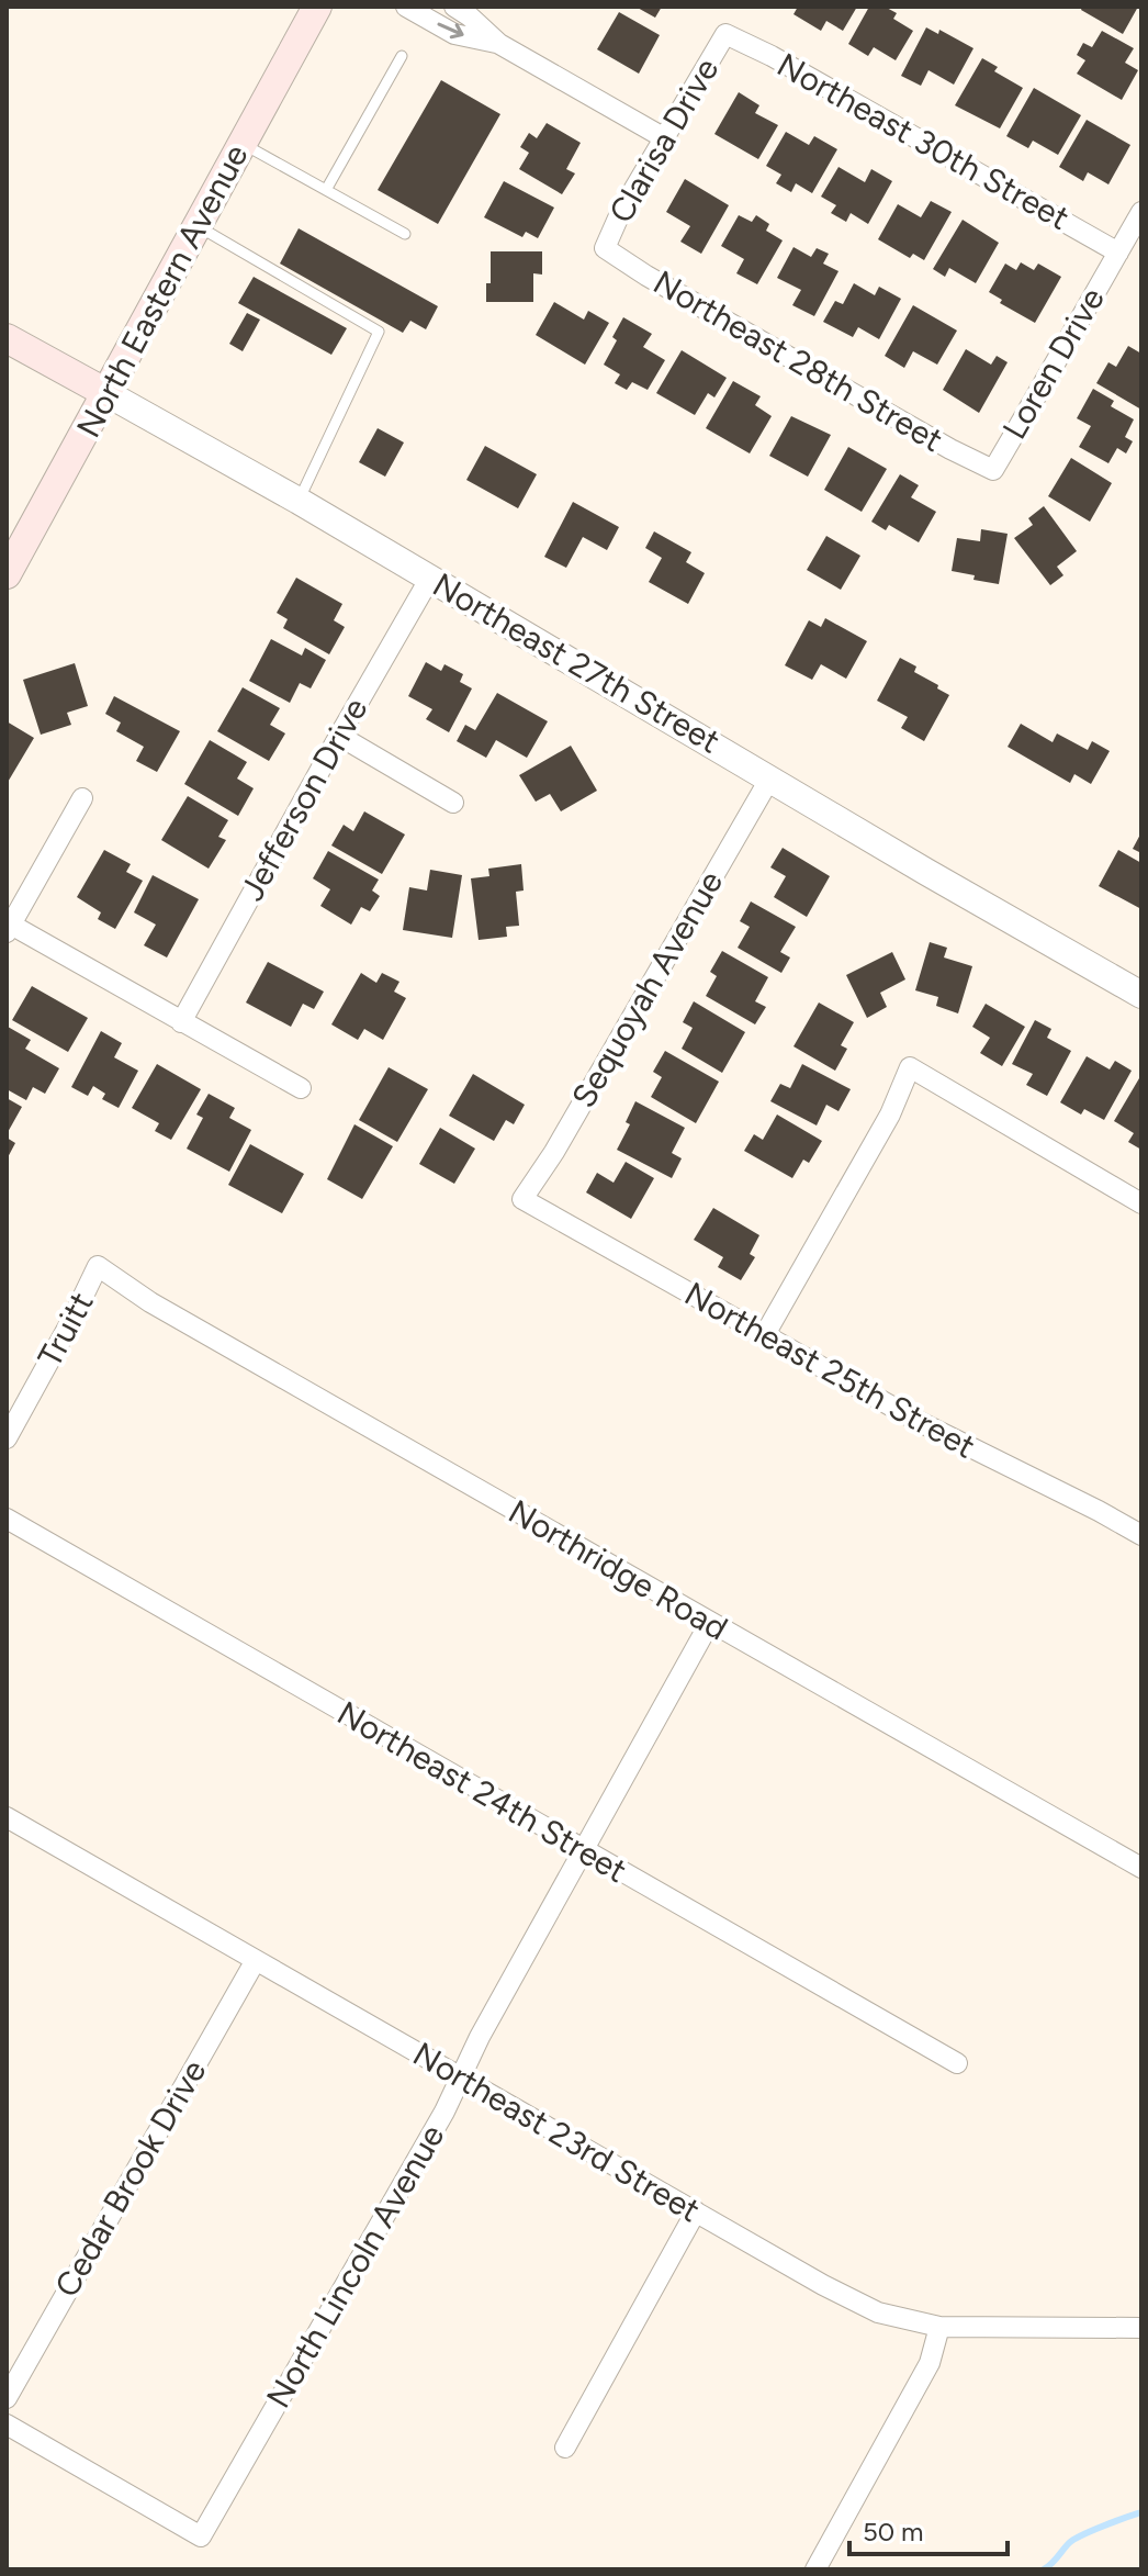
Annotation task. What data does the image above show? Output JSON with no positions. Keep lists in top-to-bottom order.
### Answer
{
  "streets": {
    "main road": ["North Eastern Avenue", "Northeast 27th Street"],
    "street": [
      "Clarisa Drive",
      "Northeast 30th Street",
      "Northeast 28th Street",
      "Loren Drive",
      "Jefferson Drive",
      "Sequoyah Avenue",
      "Truitt",
      "Northeast 25th Street",
      "Northridge Road",
      "Northeast 24th Street",
      "Northeast 23rd Street",
      "Cedar Brook Drive",
      "North Lincoln Avenue"
    ]
  },
  "crossings": [
    ["Clarisa Drive", "Northeast 30th Street"],
    ["Clarisa Drive", "Northeast 28th Street"],
    ["Northeast 30th Street", "Loren Drive"],
    ["North Eastern Avenue", "Northeast 27th Street"],
    ["Northeast 28th Street", "Loren Drive"],
    ["Northeast 27th Street", "Jefferson Drive"],
    ["Northeast 27th Street", "Sequoyah Avenue"],
    ["Sequoyah Avenue", "Northeast 25th Street"],
    ["Truitt", "Northridge Road"],
    ["Northridge Road", "North Lincoln Avenue"],
    ["Northeast 24th Street", "North Lincoln Avenue"],
    ["Northeast 23rd Street", "Cedar Brook Drive"],
    ["Northeast 23rd Street", "North Lincoln Avenue"]
  ],
  "scale_bar": "50 m"
}
